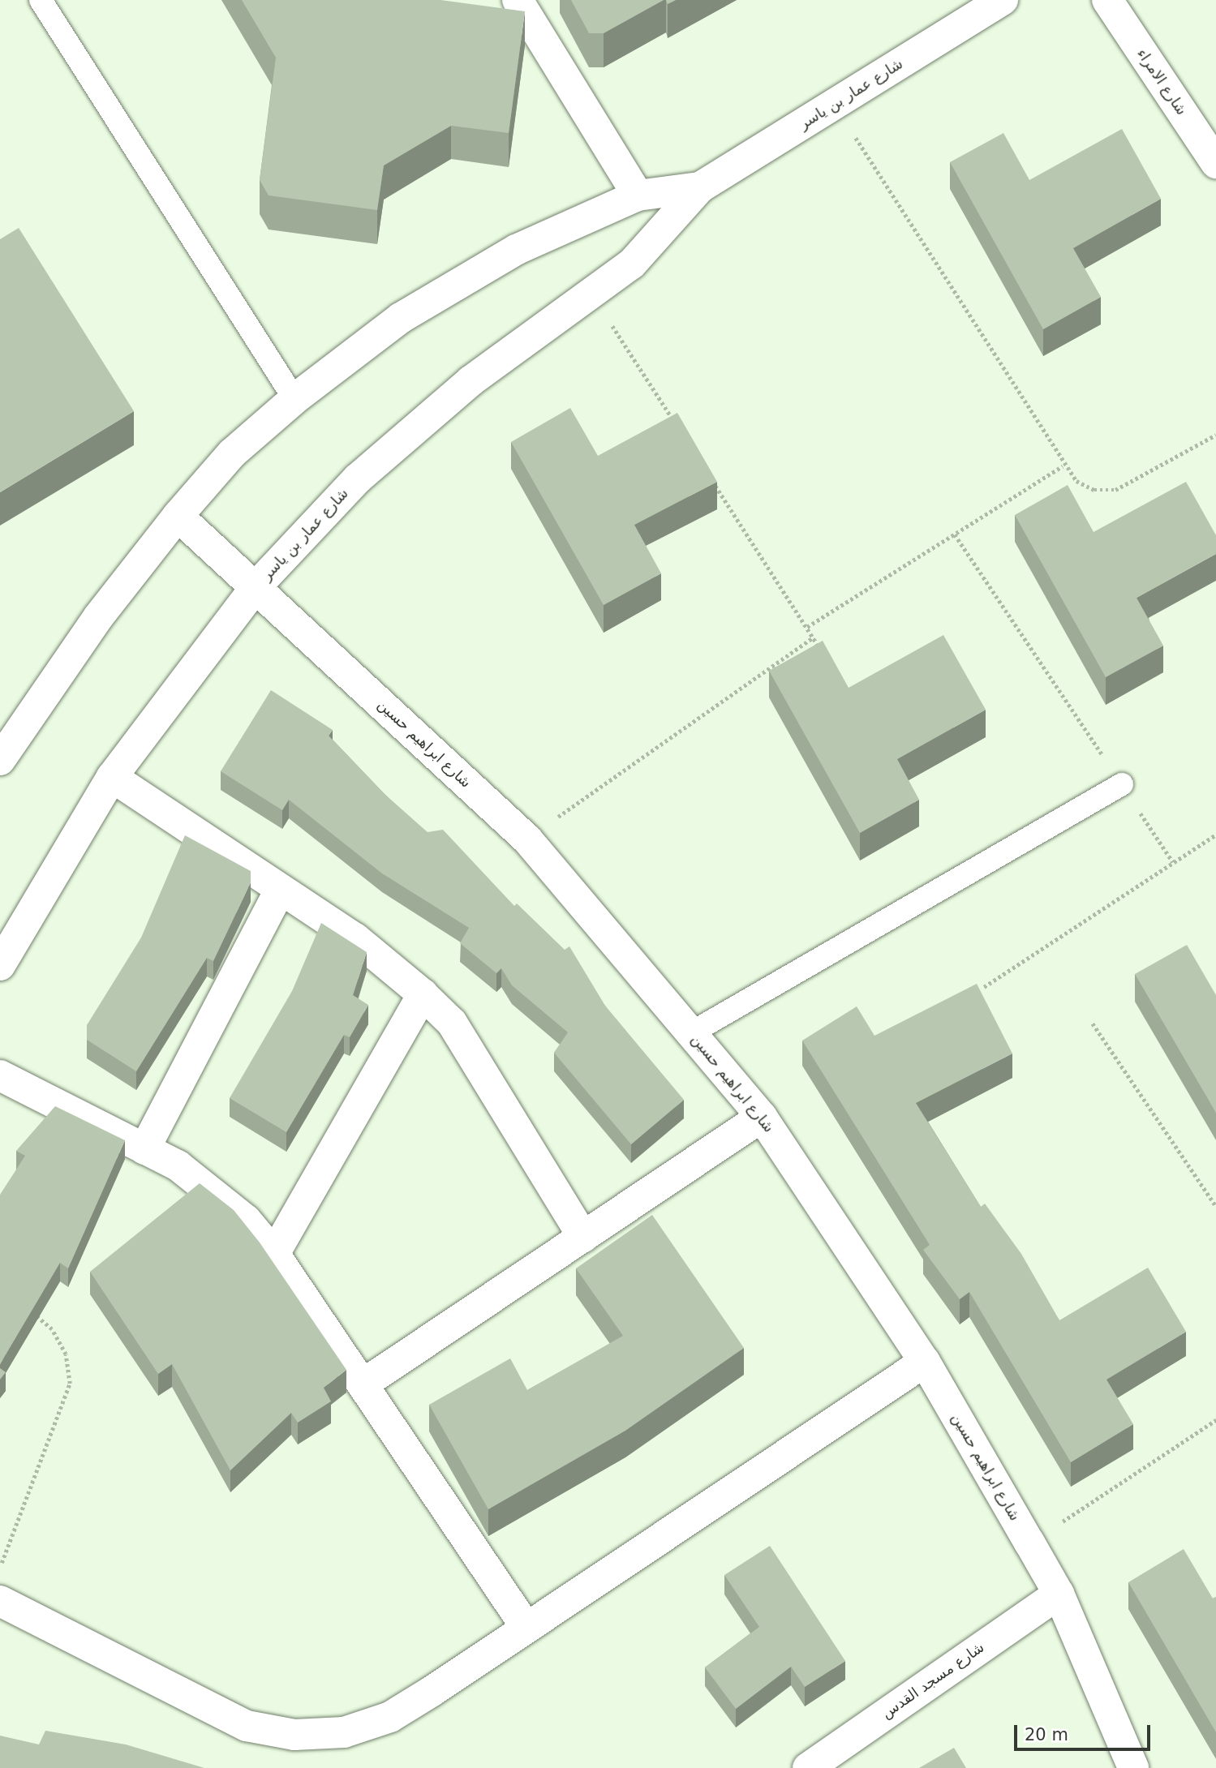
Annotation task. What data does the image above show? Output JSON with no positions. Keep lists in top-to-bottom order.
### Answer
{
  "streets": {
    "street": [
      "شارع الامراء",
      "شارع عمار بن ياسر",
      "شارع ابراهيم حسين",
      "شارع مسجد القدس"
    ]
  },
  "crossings": [
    ["شارع عمار بن ياسر", "شارع ابراهيم حسين"],
    ["شارع ابراهيم حسين", "شارع مسجد القدس"]
  ],
  "scale_bar": "20 m"
}
